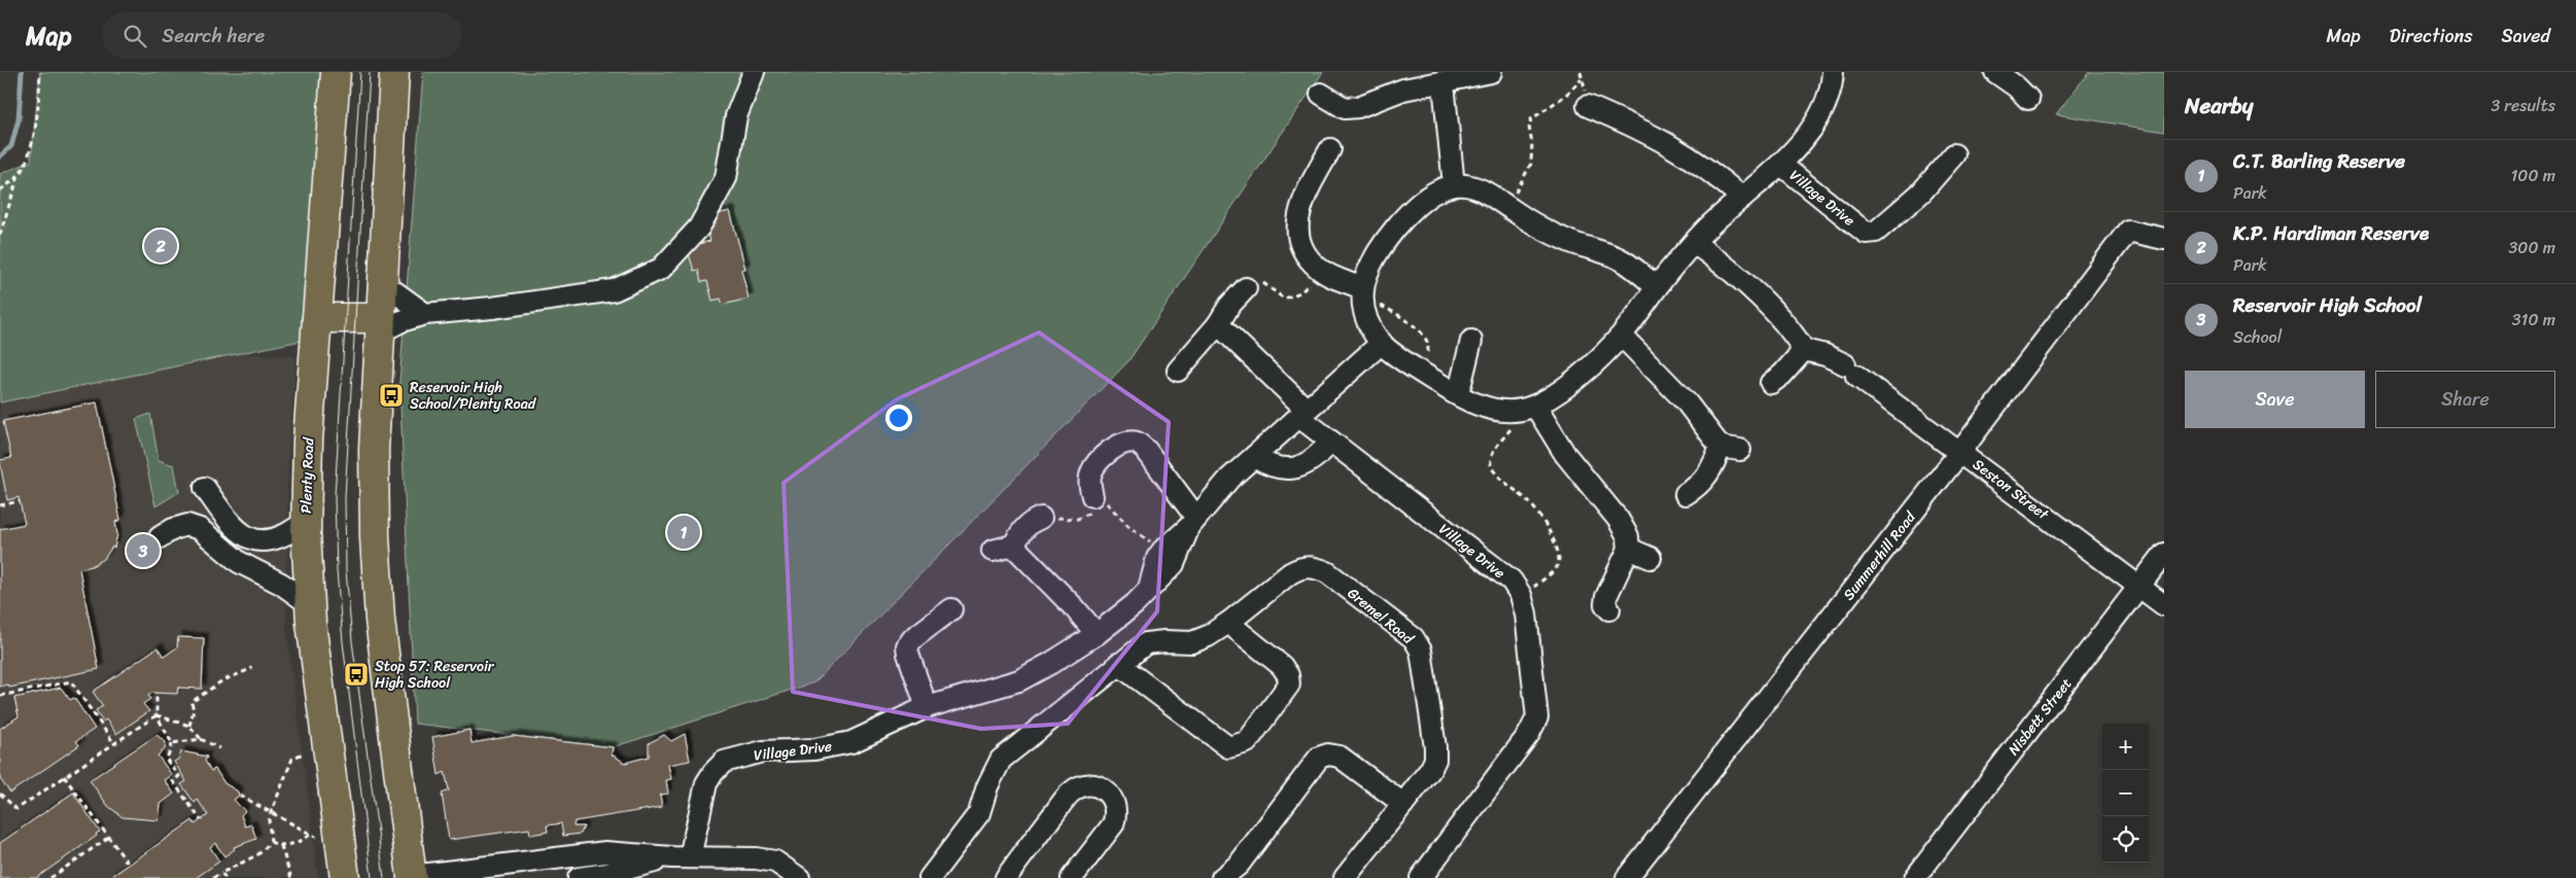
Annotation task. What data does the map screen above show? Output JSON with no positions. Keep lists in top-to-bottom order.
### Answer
{
  "streets": {
    "highway": ["Plenty Road"],
    "street": [
      "Village Drive",
      "Seston Street",
      "Summerhill Road",
      "Gremel Road",
      "Nisbett Street"
    ]
  },
  "crossings": [
    ["Seston Street", "Summerhill Road"],
    ["Seston Street", "Nisbett Street"]
  ],
  "places": {
    "bus stop": ["Reservoir High School/Plenty Road", "Stop 57: Reservoir High School"]
  },
  "page": {
    "header": "Map",
    "search": "Search here",
    "nav": ["Map", "Directions", "Saved"],
    "heading": ["Nearby", "3 results"],
    "list": [
      {
        "mark": "1",
        "name": "C.T. Barling Reserve",
        "note": "Park",
        "value": "100 m"
      },
      {
        "mark": "2",
        "name": "K.P. Hardiman Reserve",
        "note": "Park",
        "value": "300 m"
      },
      {
        "mark": "3",
        "name": "Reservoir High School",
        "note": "School",
        "value": "310 m"
      }
    ],
    "pins": ["2", "1", "3"],
    "buttons": ["Save", "Share"],
    "map_buttons": ["+", "−"]
  }
}
